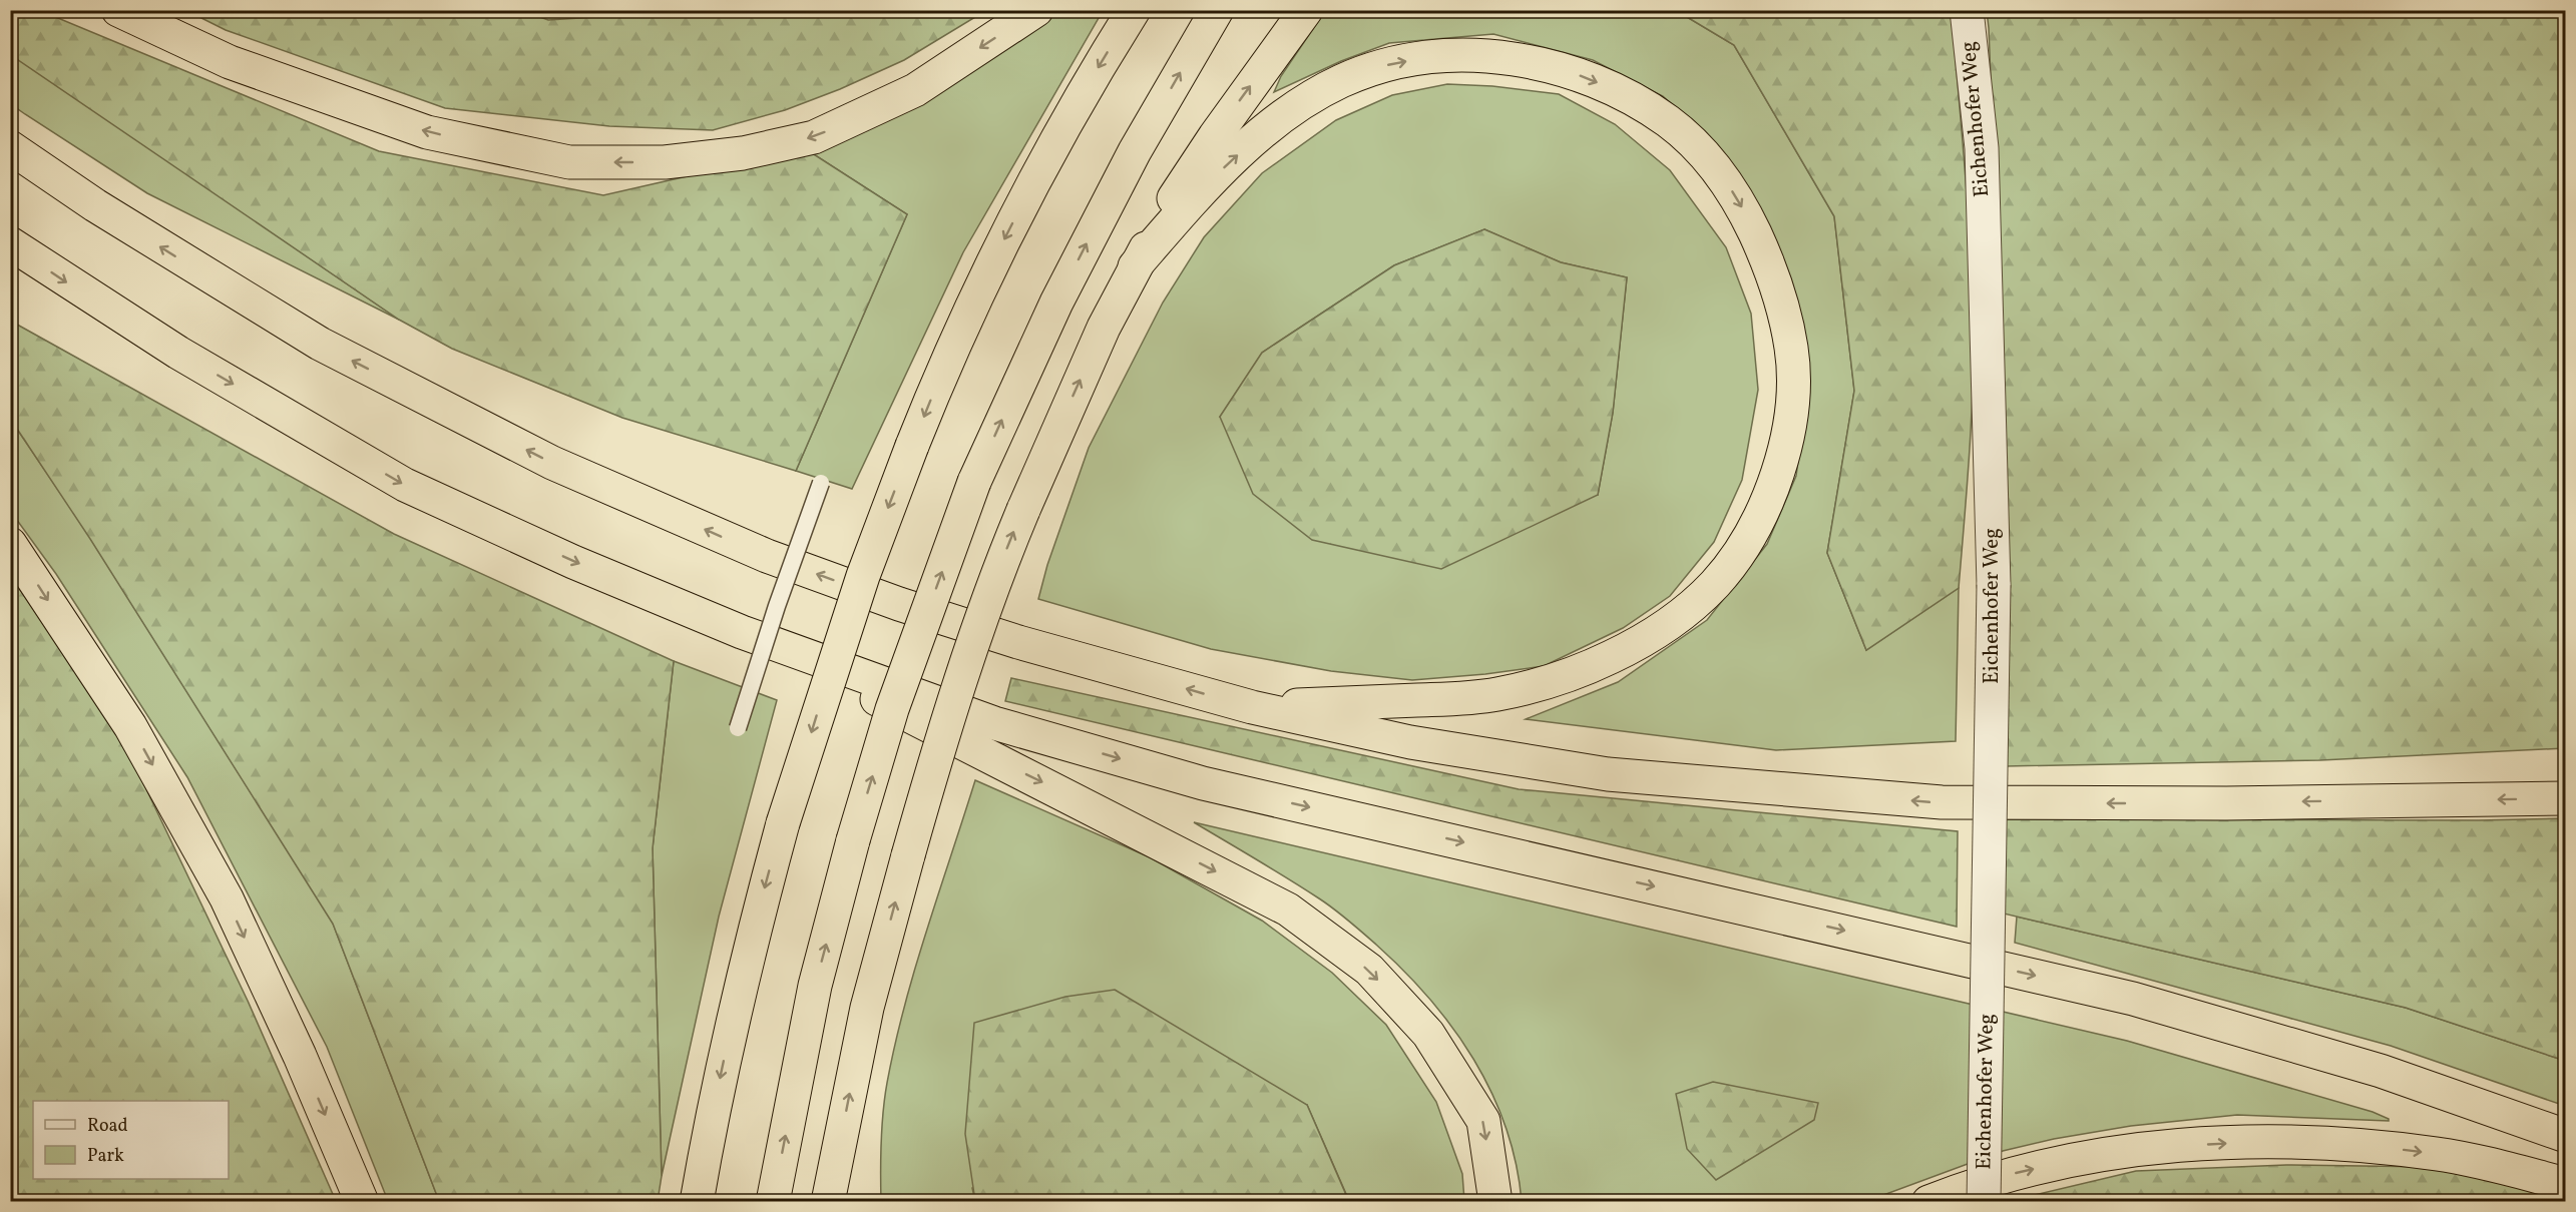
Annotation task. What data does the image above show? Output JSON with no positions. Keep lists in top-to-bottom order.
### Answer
{
  "streets": {
    "street": ["Eichenhofer Weg"]
  },
  "legend": ["Road", "Park"]
}
